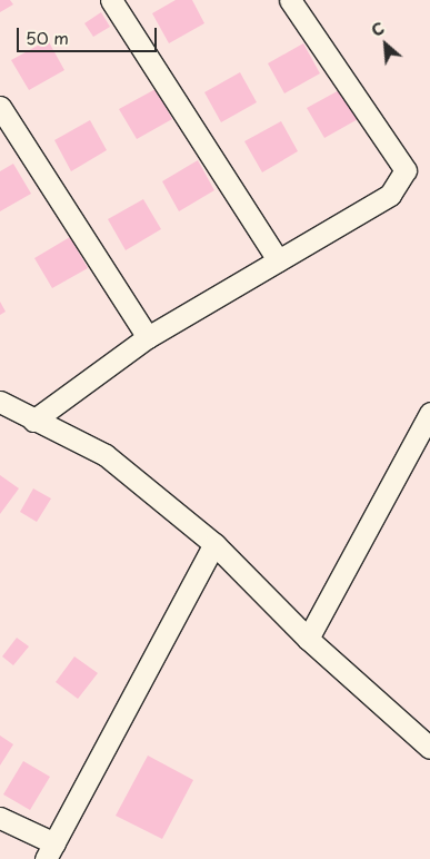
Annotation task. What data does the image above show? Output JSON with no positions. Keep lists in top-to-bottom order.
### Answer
{
  "scale_bar": "50 m",
  "north": "top left"
}
